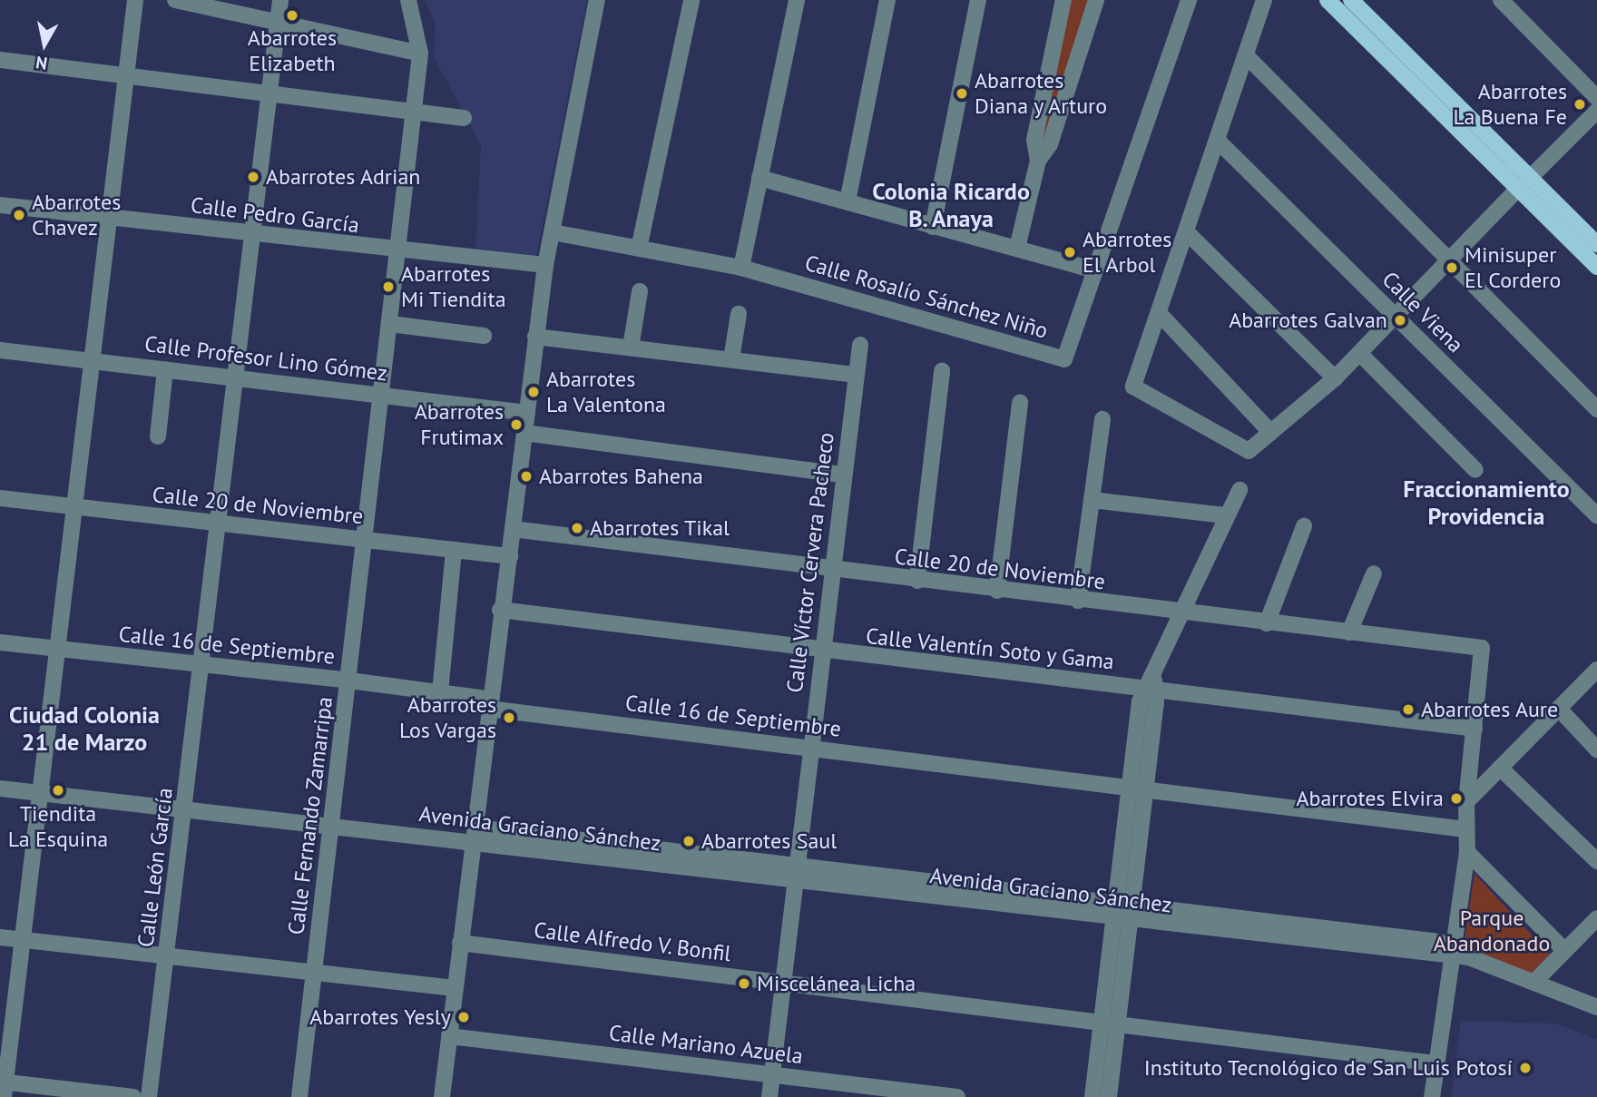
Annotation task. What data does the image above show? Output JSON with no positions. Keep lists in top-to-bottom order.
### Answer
{
  "streets": {
    "street": [
      "Calle Pedro García",
      "Calle Rosalío Sánchez Niño",
      "Calle Viena",
      "Calle Profesor Lino Gómez",
      "Calle 20 de Noviembre",
      "Calle Víctor Cervera Pacheco",
      "Calle 16 de Septiembre",
      "Calle Valentín Soto y Gama",
      "Calle Fernando Zamarripa",
      "Avenida Graciano Sánchez",
      "Calle León García",
      "Calle Alfredo V. Bonfil",
      "Calle Mariano Azuela"
    ]
  },
  "crossings": [
    ["Calle Pedro García", "Calle Fernando Zamarripa"],
    ["Calle Pedro García", "Calle León García"],
    ["Calle Profesor Lino Gómez", "Calle Fernando Zamarripa"],
    ["Calle Profesor Lino Gómez", "Calle León García"],
    ["Calle 20 de Noviembre", "Calle Víctor Cervera Pacheco"],
    ["Calle 20 de Noviembre", "Calle Valentín Soto y Gama"],
    ["Calle 20 de Noviembre", "Calle Fernando Zamarripa"],
    ["Calle 20 de Noviembre", "Calle León García"],
    ["Calle Víctor Cervera Pacheco", "Calle 16 de Septiembre"],
    ["Calle Víctor Cervera Pacheco", "Calle Valentín Soto y Gama"],
    ["Calle Víctor Cervera Pacheco", "Avenida Graciano Sánchez"],
    ["Calle Víctor Cervera Pacheco", "Calle Alfredo V. Bonfil"],
    ["Calle Víctor Cervera Pacheco", "Calle Mariano Azuela"],
    ["Calle 16 de Septiembre", "Calle Fernando Zamarripa"],
    ["Calle 16 de Septiembre", "Calle León García"],
    ["Calle Fernando Zamarripa", "Avenida Graciano Sánchez"],
    ["Avenida Graciano Sánchez", "Calle León García"]
  ],
  "districts": ["Colonia Ricardo B. Anaya", "Fraccionamiento Providencia", "Ciudad Colonia 21 de Marzo"],
  "parks": ["Parque Abandonado"],
  "places": [
    "Abarrotes Elizabeth",
    "Abarrotes Diana y Arturo",
    "Abarrotes La Buena Fe",
    "Abarrotes Adrian",
    "Abarrotes Chavez",
    "Abarrotes El Arbol",
    "Minisuper El Cordero",
    "Abarrotes Mi Tiendita",
    "Abarrotes Galvan",
    "Abarrotes La Valentona",
    "Abarrotes Frutimax",
    "Abarrotes Bahena",
    "Abarrotes Tikal",
    "Abarrotes Aure",
    "Abarrotes Los Vargas",
    "Tiendita La Esquina",
    "Abarrotes Elvira",
    "Abarrotes Saul",
    "Miscelánea Licha",
    "Abarrotes Yesly",
    "Instituto Tecnológico de San Luis Potosí"
  ],
  "north": "bottom"
}
